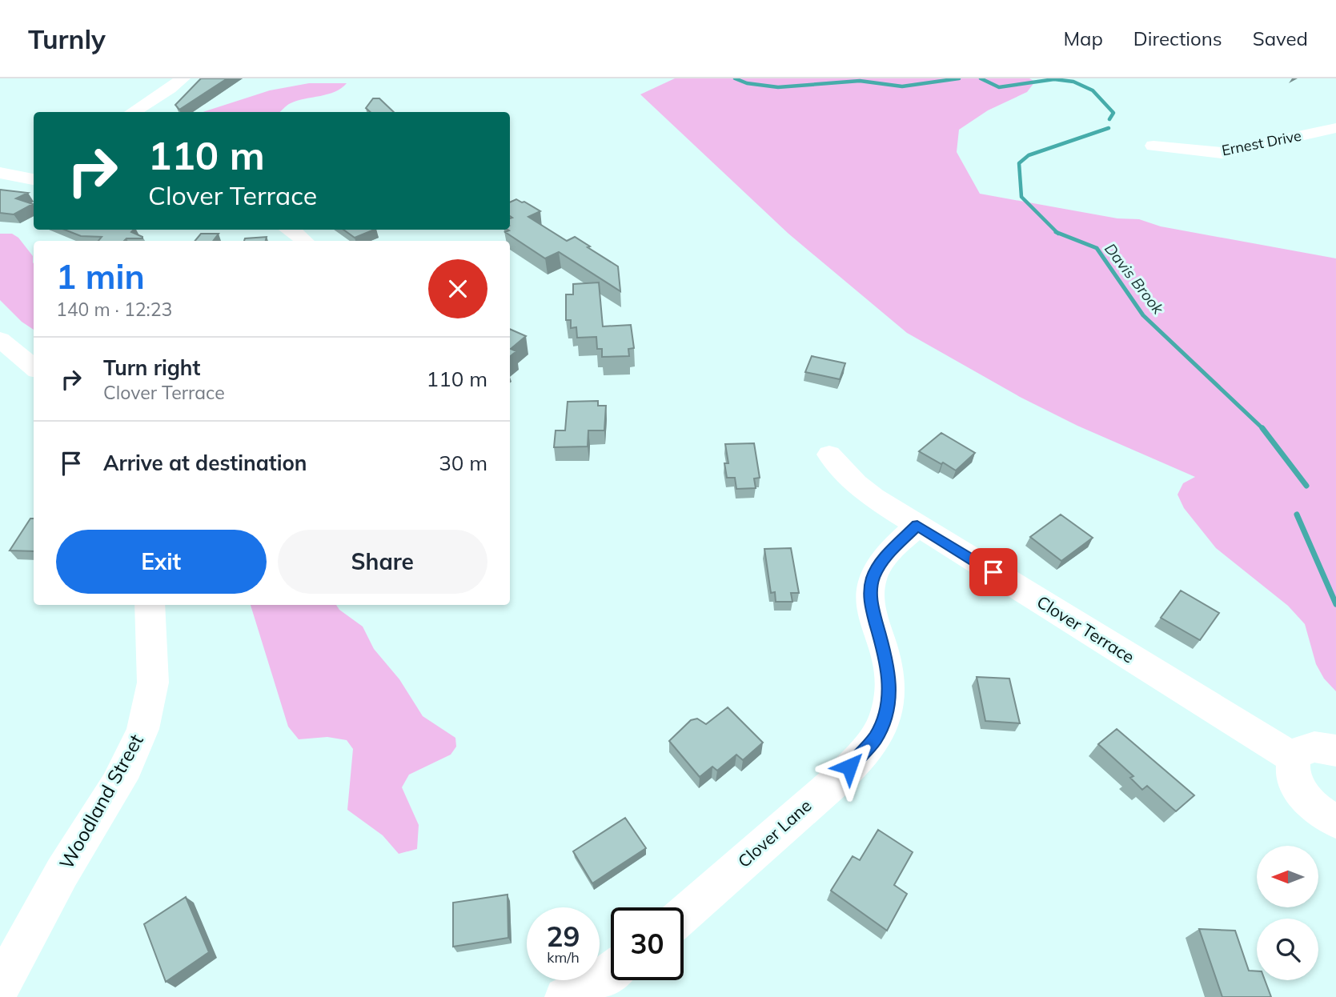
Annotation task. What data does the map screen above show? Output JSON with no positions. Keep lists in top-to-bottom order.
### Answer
{
  "streets": {
    "street": [
      "Ernest Drive",
      "Clover Terrace",
      "Woodland Street",
      "Clover Lane"
    ]
  },
  "crossings": [
    ["Clover Terrace", "Clover Lane"]
  ],
  "water": ["Davis Brook"],
  "north": "left",
  "page": {
    "header": "Turnly",
    "nav": ["Map", "Directions", "Saved"],
    "turn": ["110 m", "Clover Terrace"],
    "heading": ["1 min", "140 m · 12:23"],
    "list": [
      {
        "name": "Turn right",
        "note": "Clover Terrace",
        "value": "110 m"
      },
      {
        "name": "Arrive at destination",
        "value": "30 m"
      }
    ],
    "buttons": ["Exit", "Share"],
    "speed": "29 km/h",
    "limit": "30"
  }
}
